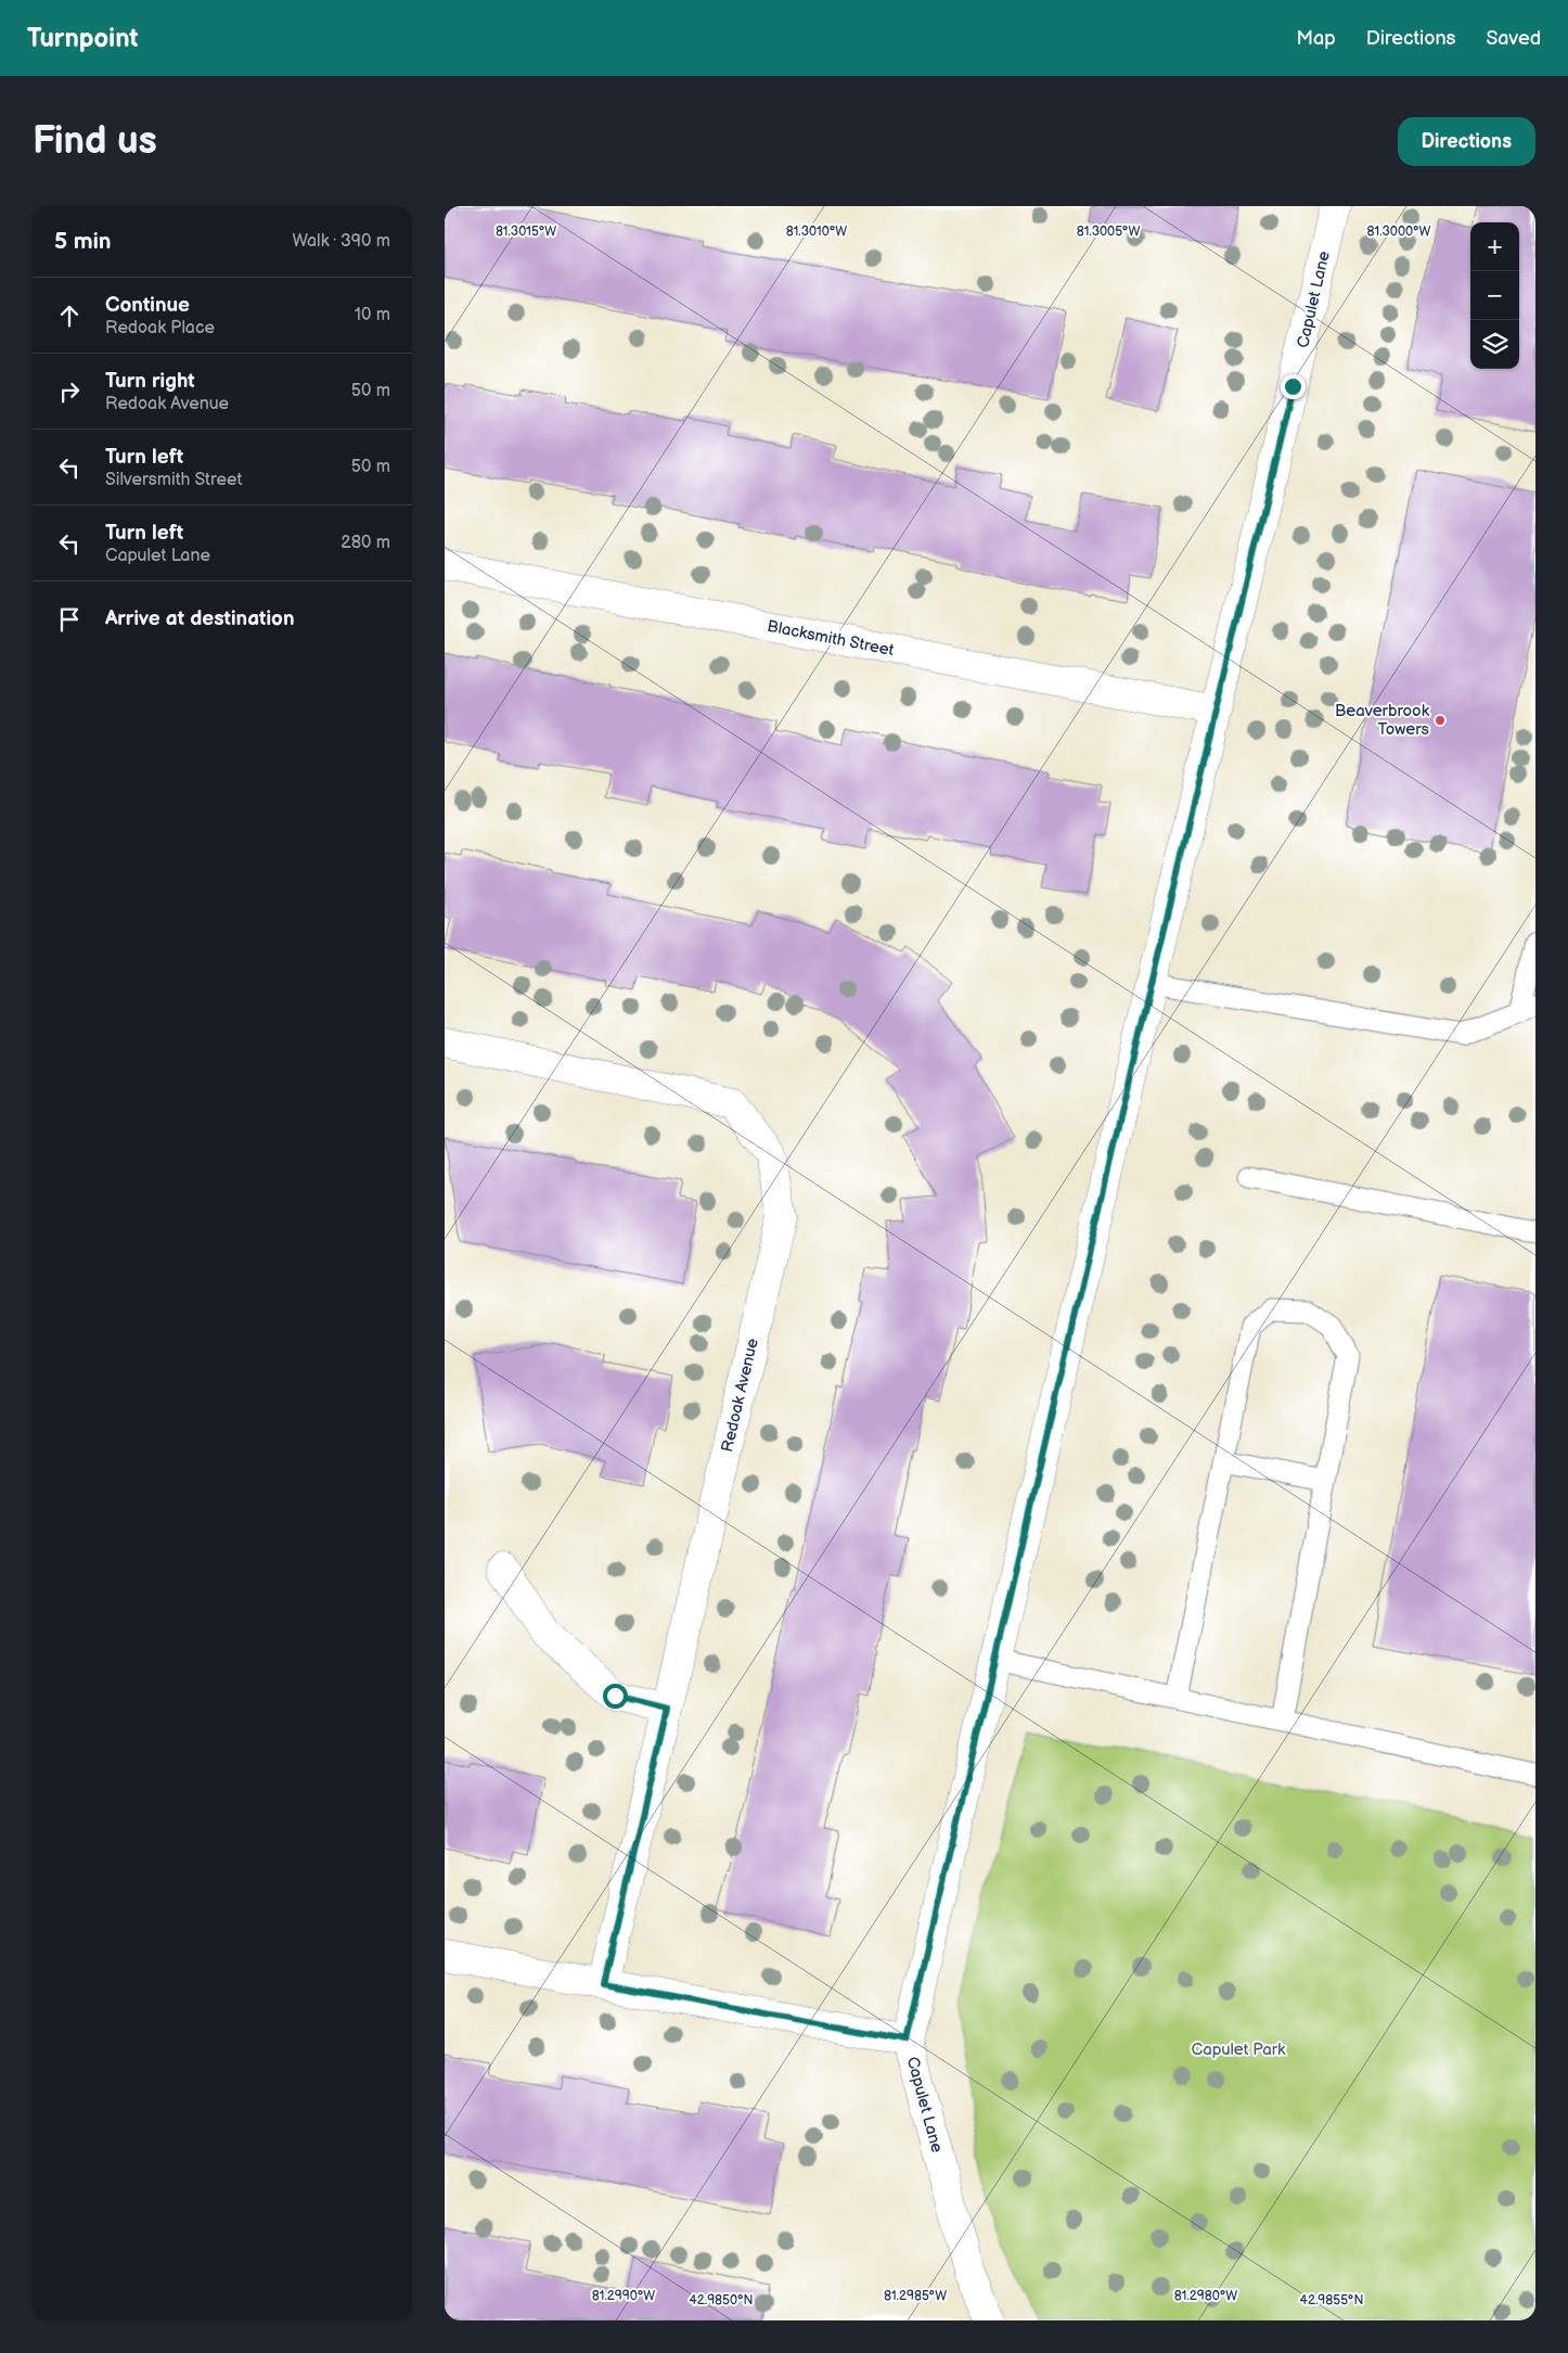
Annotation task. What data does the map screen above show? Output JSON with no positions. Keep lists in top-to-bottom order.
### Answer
{
  "streets": {
    "street": ["Capulet Lane", "Blacksmith Street", "Redoak Avenue"]
  },
  "crossings": [
    ["Capulet Lane", "Blacksmith Street"]
  ],
  "parks": ["Capulet Park"],
  "places": ["Beaverbrook Towers"],
  "page": {
    "header": "Turnpoint",
    "nav": ["Map", "Directions", "Saved"],
    "buttons": "Directions",
    "title": "Find us",
    "heading": ["5 min", "Walk · 390 m"],
    "map_buttons": ["+", "−"],
    "list": [
      ["Continue", "Redoak Place", "10 m"],
      ["Turn right", "Redoak Avenue", "50 m"],
      ["Turn left", "Silversmith Street", "50 m"],
      ["Turn left", "Capulet Lane", "280 m"],
      "Arrive at destination"
    ]
  },
  "coordinates": [
    "81.3010°W",
    "81.3005°W",
    "81.3015°W",
    "81.3000°W",
    "81.2990°W",
    "81.2985°W",
    "81.2980°W",
    "42.9850°N",
    "42.9855°N"
  ]
}
